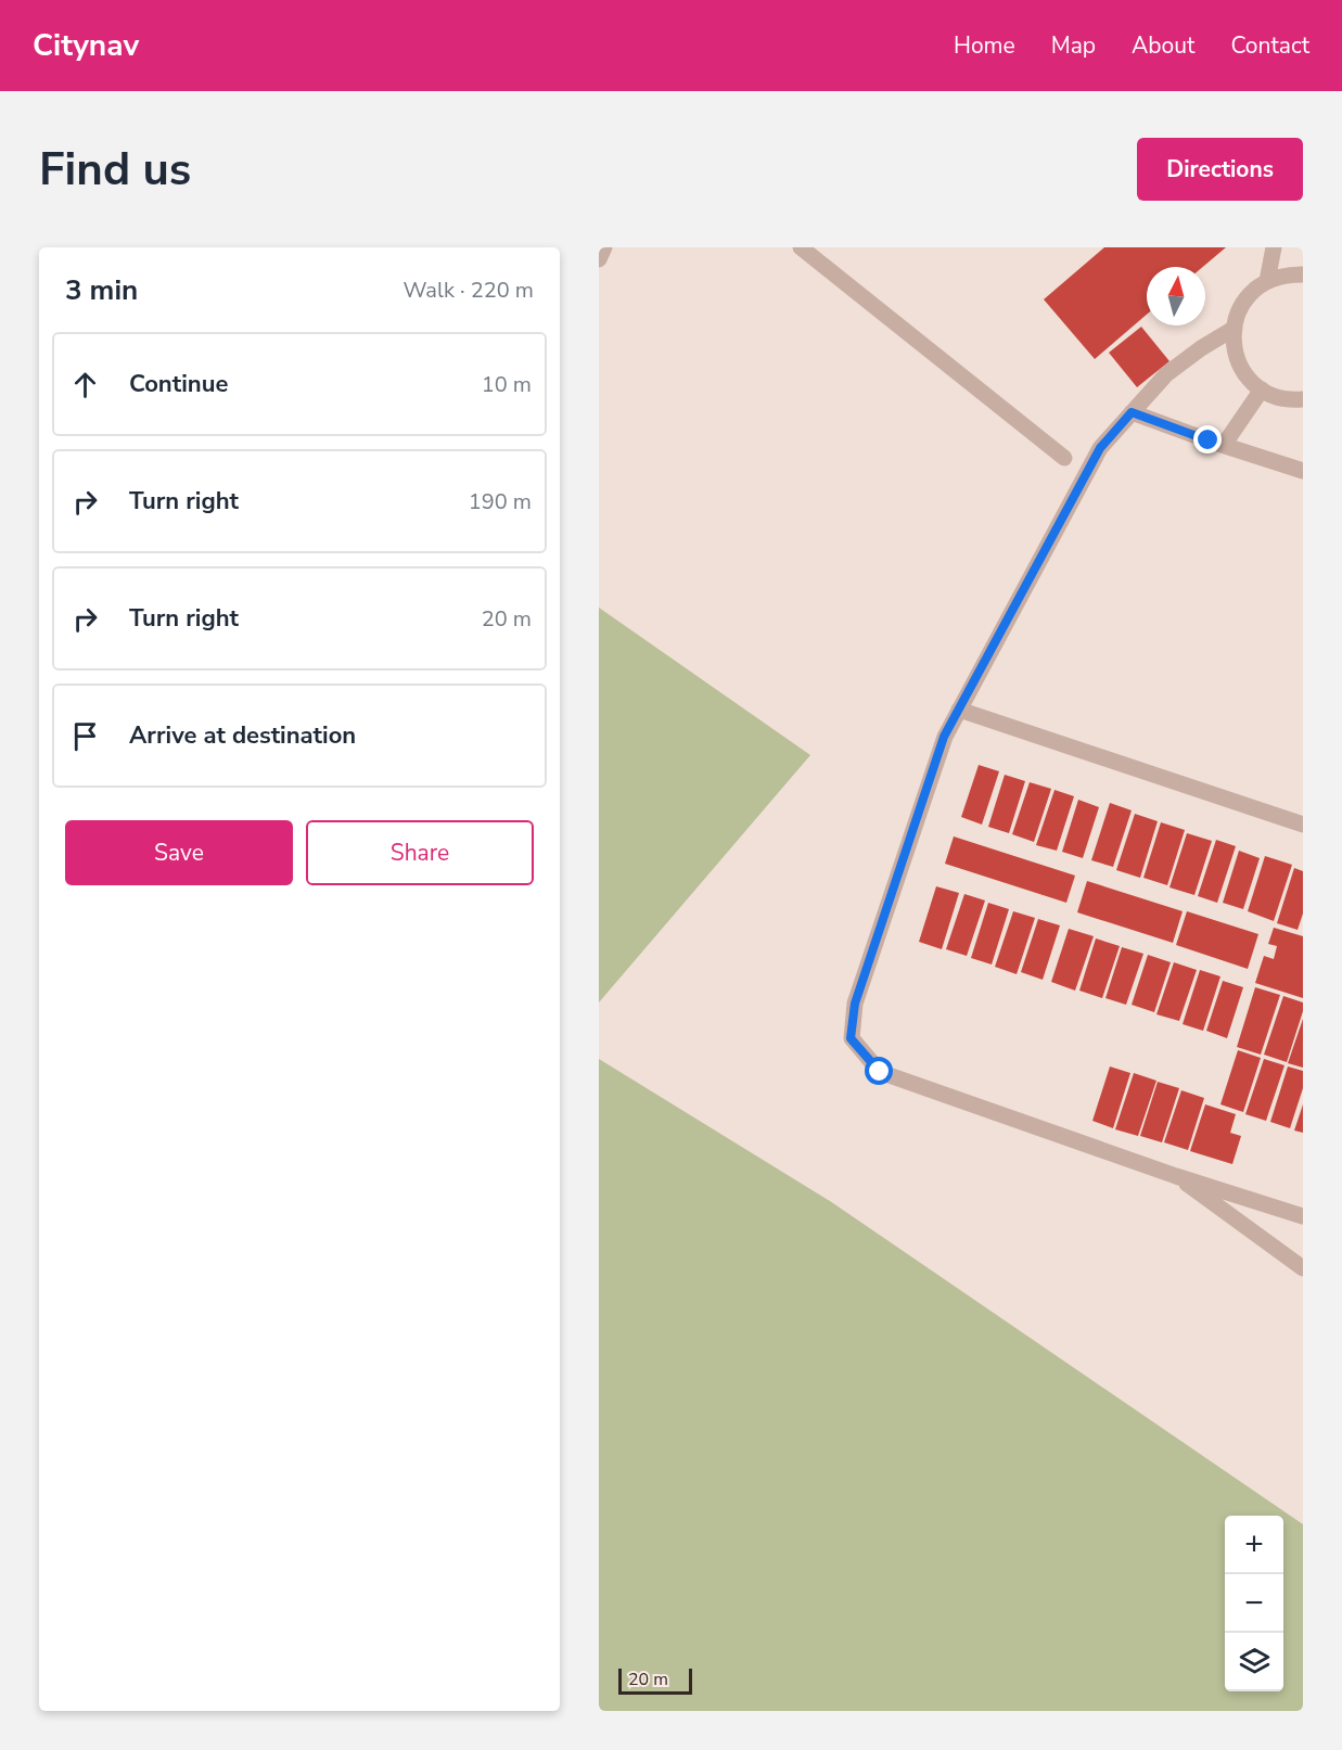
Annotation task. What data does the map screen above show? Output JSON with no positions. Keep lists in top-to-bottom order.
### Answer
{
  "scale_bar": "20 m",
  "north": "top",
  "page": {
    "header": "Citynav",
    "nav": [
      "Home",
      "Map",
      "About",
      "Contact"
    ],
    "buttons": [
      "Directions",
      ["Save", "Share"]
    ],
    "title": "Find us",
    "heading": ["3 min", "Walk · 220 m"],
    "list": [
      ["Continue", "10 m"],
      ["Turn right", "190 m"],
      ["Turn right", "20 m"],
      "Arrive at destination"
    ],
    "map_buttons": ["+", "−"],
    "scale": "20 m"
  }
}
